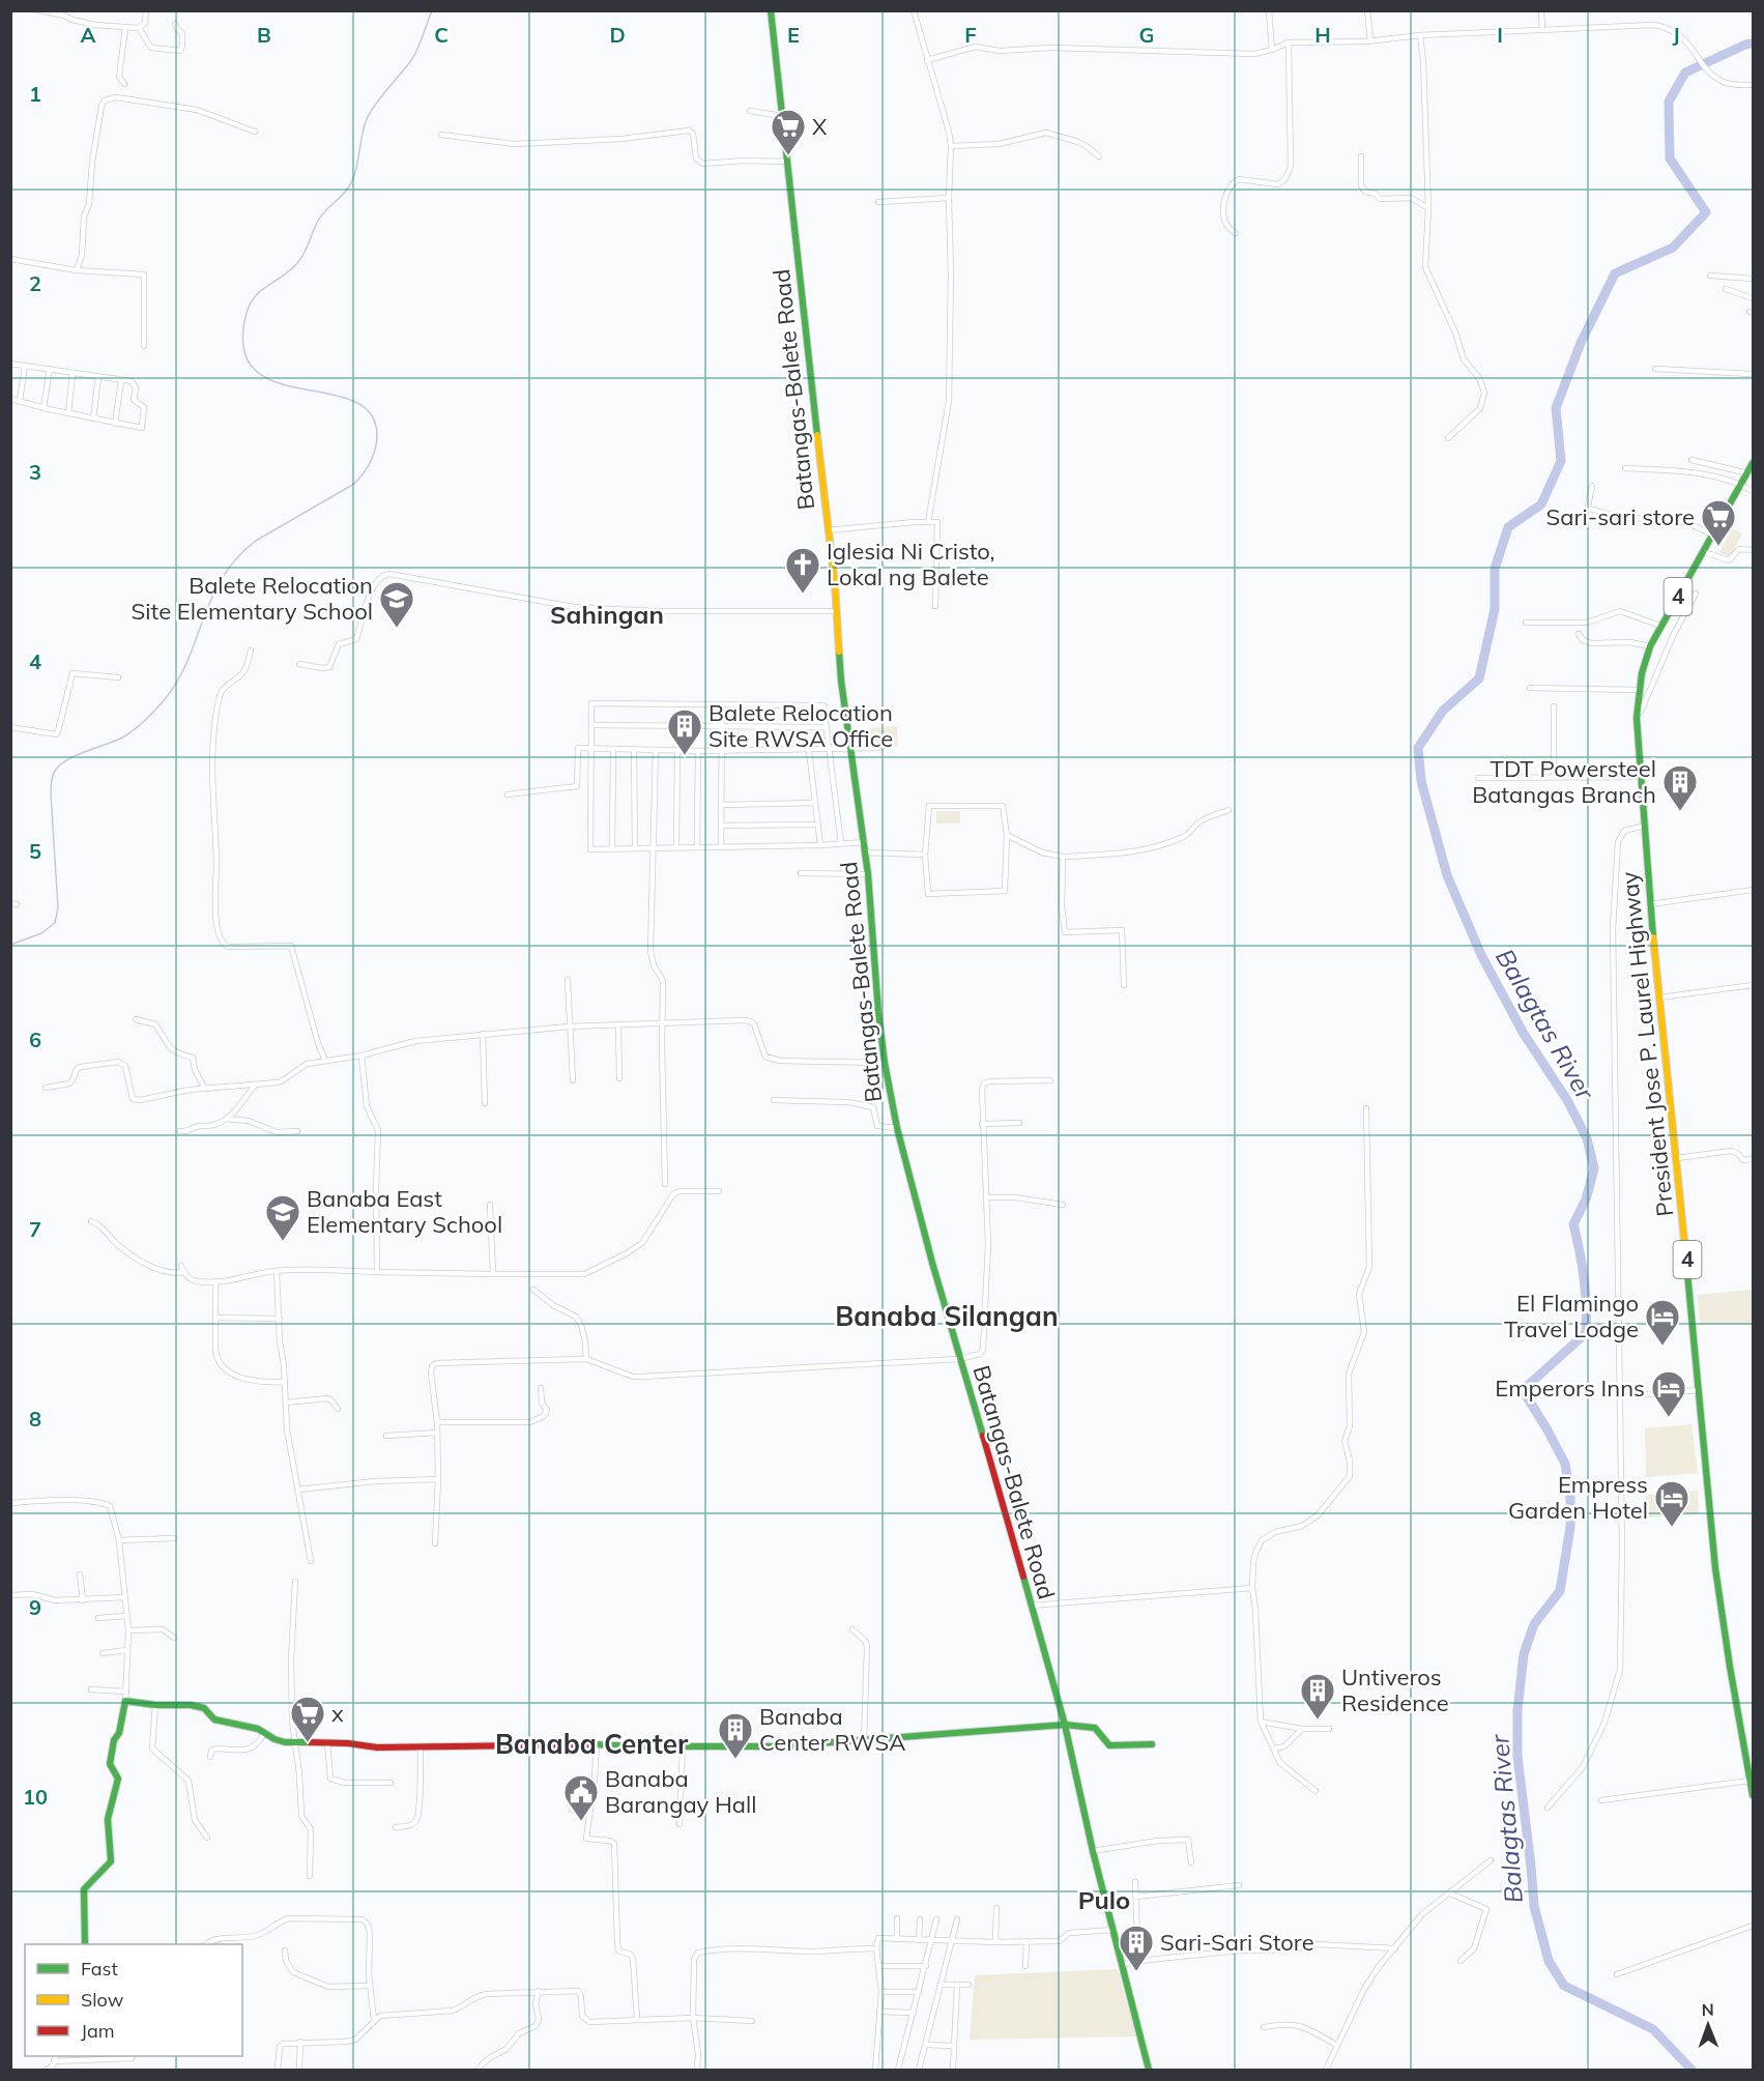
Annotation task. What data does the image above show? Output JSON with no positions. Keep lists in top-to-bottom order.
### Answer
{
  "streets": {
    "main road": ["Batangas-Balete Road", "4", "President Jose P. Laurel Highway"]
  },
  "districts": [
    "Sahingan",
    "Banaba Silangan",
    "Banaba Center",
    "Pulo"
  ],
  "water": ["Balagtas River"],
  "places": {
    "supermarket": ["X", "Sari-sari store", "x"],
    "church": ["Iglesia Ni Cristo, Lokal ng Balete"],
    "school or university": ["Balete Relocation Site Elementary School", "Banaba East Elementary School"],
    "building": [
      "Balete Relocation Site RWSA Office",
      "TDT Powersteel Batangas Branch",
      "Untiveros Residence",
      "Banaba Center RWSA",
      "Sari-Sari Store"
    ],
    "hotel": ["El Flamingo Travel Lodge", "Emperors Inns", "Empress Garden Hotel"],
    "public building": ["Banaba Barangay Hall"]
  },
  "legend": ["Fast", "Slow", "Jam"],
  "north": "top",
  "grid": {
    "columns": [
      "A",
      "B",
      "C",
      "D",
      "E",
      "F",
      "G",
      "H",
      "I",
      "J"
    ],
    "rows": [
      "1",
      "2",
      "3",
      "4",
      "5",
      "6",
      "7",
      "8",
      "9",
      "10"
    ]
  }
}
